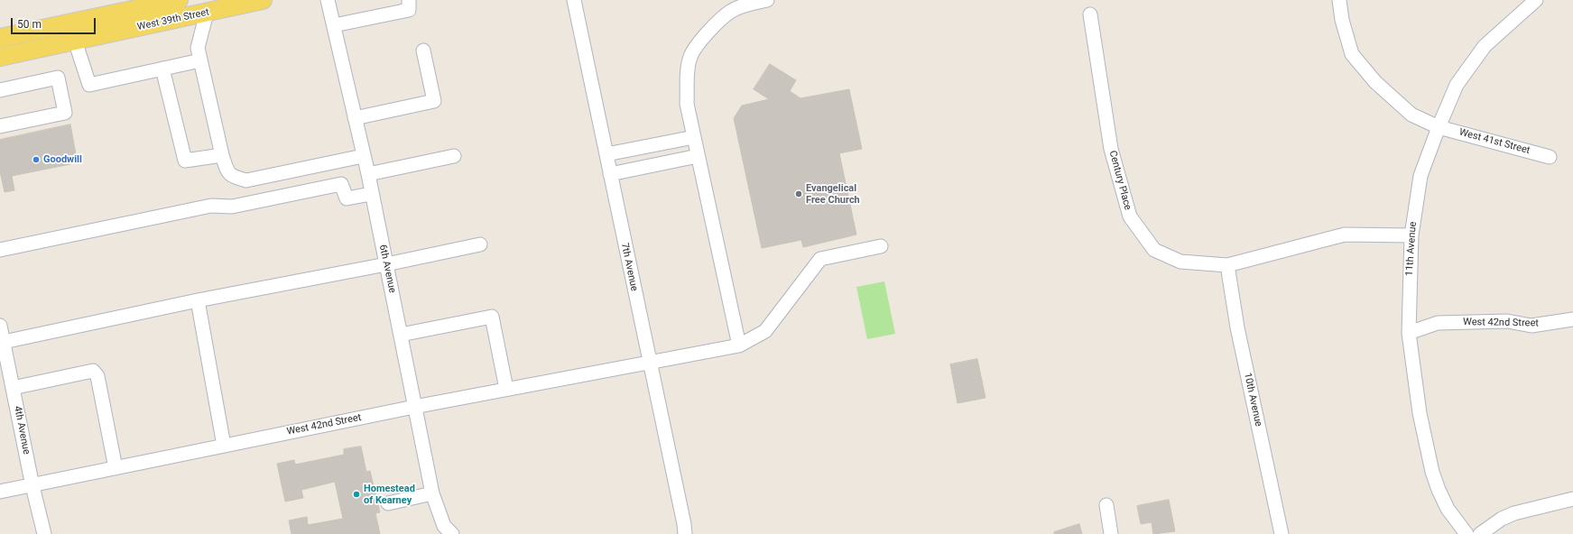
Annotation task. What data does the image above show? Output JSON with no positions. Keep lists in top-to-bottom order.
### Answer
{
  "streets": {
    "main road": ["West 39th Street"],
    "street": [
      "West 41st Street",
      "Century Place",
      "11th Avenue",
      "7th Avenue",
      "6th Avenue",
      "West 42nd Street",
      "10th Avenue",
      "4th Avenue"
    ]
  },
  "crossings": [
    ["West 41st Street", "11th Avenue"],
    ["Century Place", "11th Avenue"],
    ["Century Place", "10th Avenue"],
    ["11th Avenue", "West 42nd Street"],
    ["7th Avenue", "West 42nd Street"],
    ["6th Avenue", "West 42nd Street"],
    ["West 42nd Street", "4th Avenue"]
  ],
  "places": ["Goodwill", "Evangelical Free Church", "Homestead of Kearney"],
  "scale_bar": "50 m"
}
